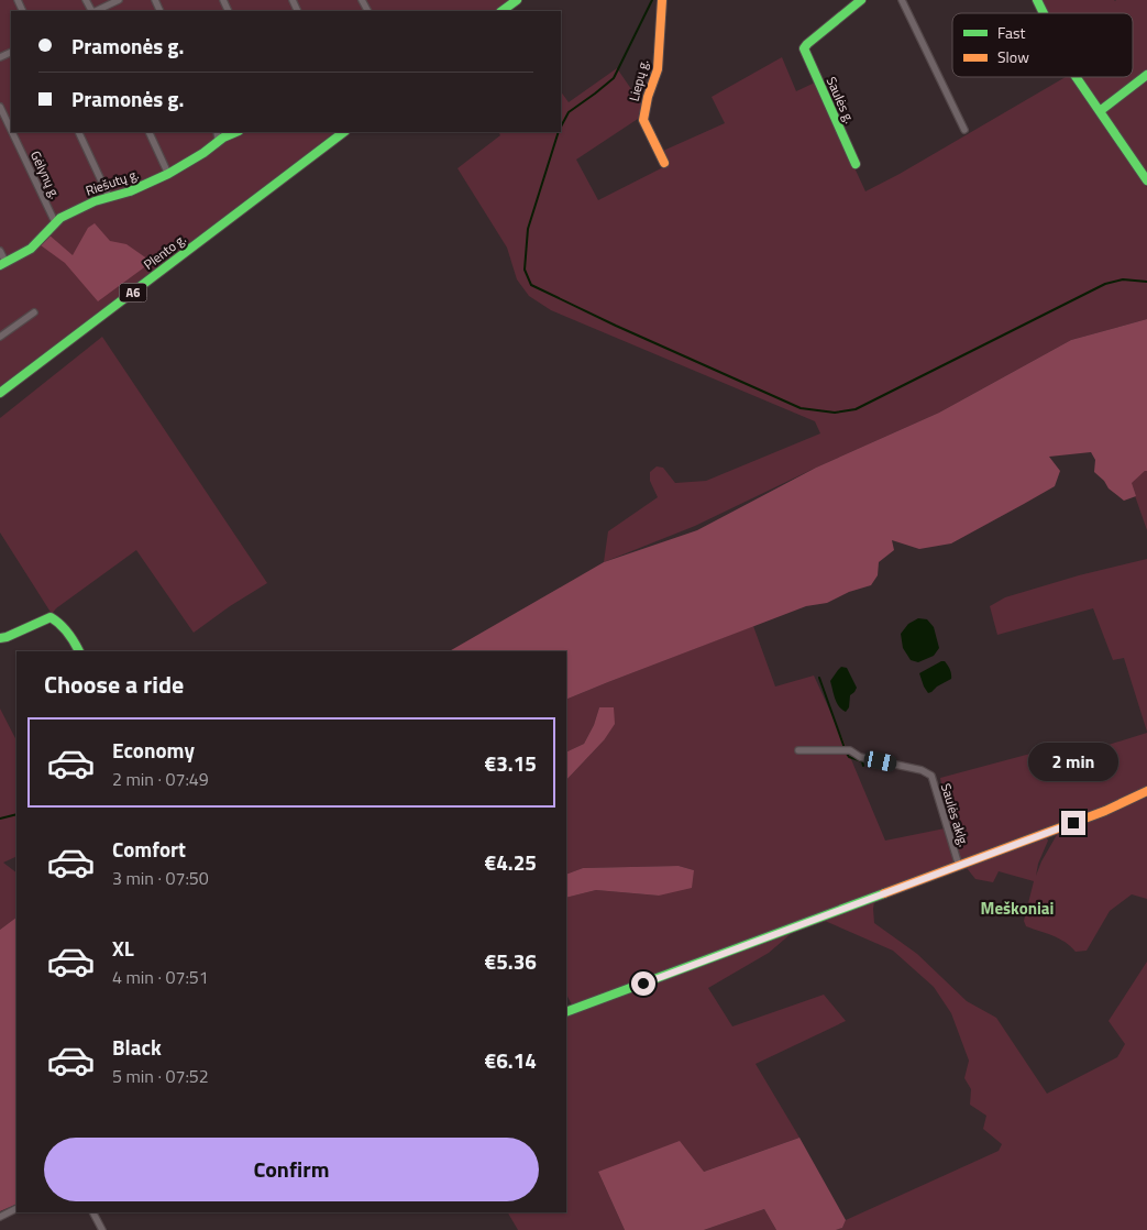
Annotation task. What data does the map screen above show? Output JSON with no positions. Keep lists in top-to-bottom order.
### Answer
{
  "streets": {
    "main road": [
      "Liepų g.",
      "Saulės g.",
      "Riešutų g.",
      "Plento g.",
      "A6"
    ],
    "street": ["Gėlynų g.", "Saulės aklg."]
  },
  "crossings": [
    ["Gėlynų g.", "Riešutų g."]
  ],
  "districts": ["Meškoniai"],
  "legend": ["Fast", "Slow"],
  "page": {
    "banner": ["Pramonės g.", "Pramonės g."],
    "heading": "Choose a ride",
    "list": [
      {
        "name": "Economy",
        "note": "2 min · 07:49",
        "value": "€3.15"
      },
      {
        "name": "Comfort",
        "note": "3 min · 07:50",
        "value": "€4.25"
      },
      {
        "name": "XL",
        "note": "4 min · 07:51",
        "value": "€5.36"
      },
      {
        "name": "Black",
        "note": "5 min · 07:52",
        "value": "€6.14"
      }
    ],
    "bubble": "2 min",
    "buttons": "Confirm"
  }
}
